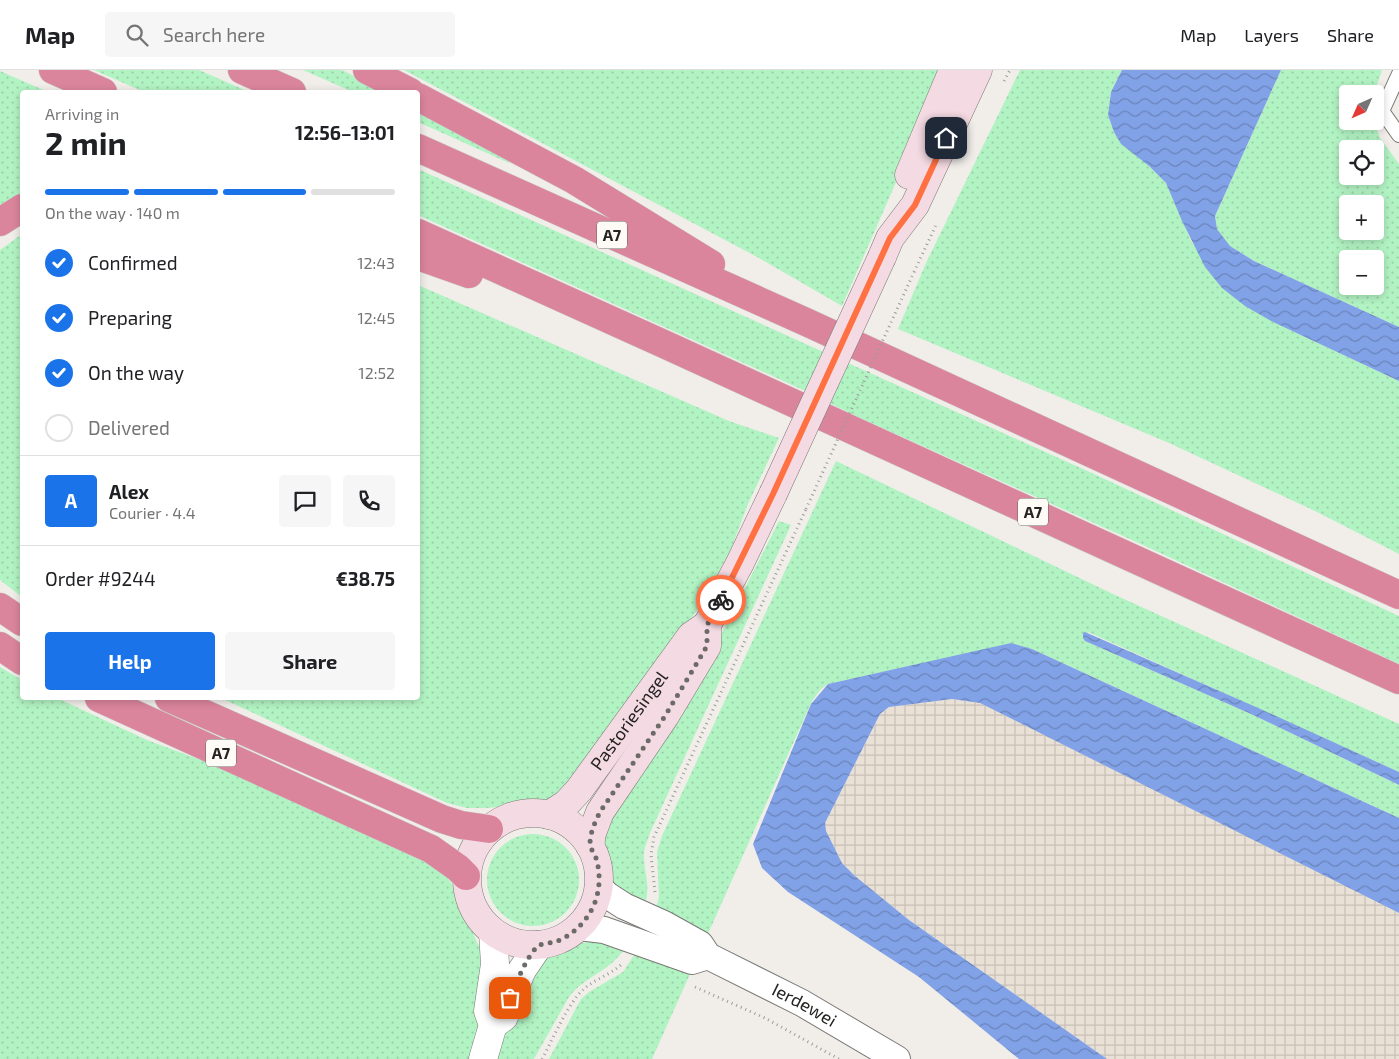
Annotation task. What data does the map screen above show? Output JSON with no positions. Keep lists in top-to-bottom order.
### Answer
{
  "streets": {
    "highway": ["A7"],
    "main road": ["Pastoriesingel"],
    "street": ["Ierdewei"]
  },
  "crossings": [
    ["A7", "Pastoriesingel"],
    ["A7", "Ierdewei"],
    ["Pastoriesingel", "Ierdewei"]
  ],
  "north": "bottom left",
  "page": {
    "header": "Map",
    "search": "Search here",
    "nav": ["Map", "Layers", "Share"],
    "map_buttons": ["+", "−"],
    "heading": ["2 min", "Arriving in", "12:56–13:01"],
    "panel": [
      "Alex",
      "Courier · 4.4",
      "Order #9244",
      "€38.75"
    ],
    "bar": "On the way · 140 m",
    "list": [
      ["Confirmed", "12:43"],
      ["Preparing", "12:45"],
      ["On the way", "12:52"],
      "Delivered"
    ],
    "round": "A",
    "buttons": ["Help", "Share"]
  }
}
